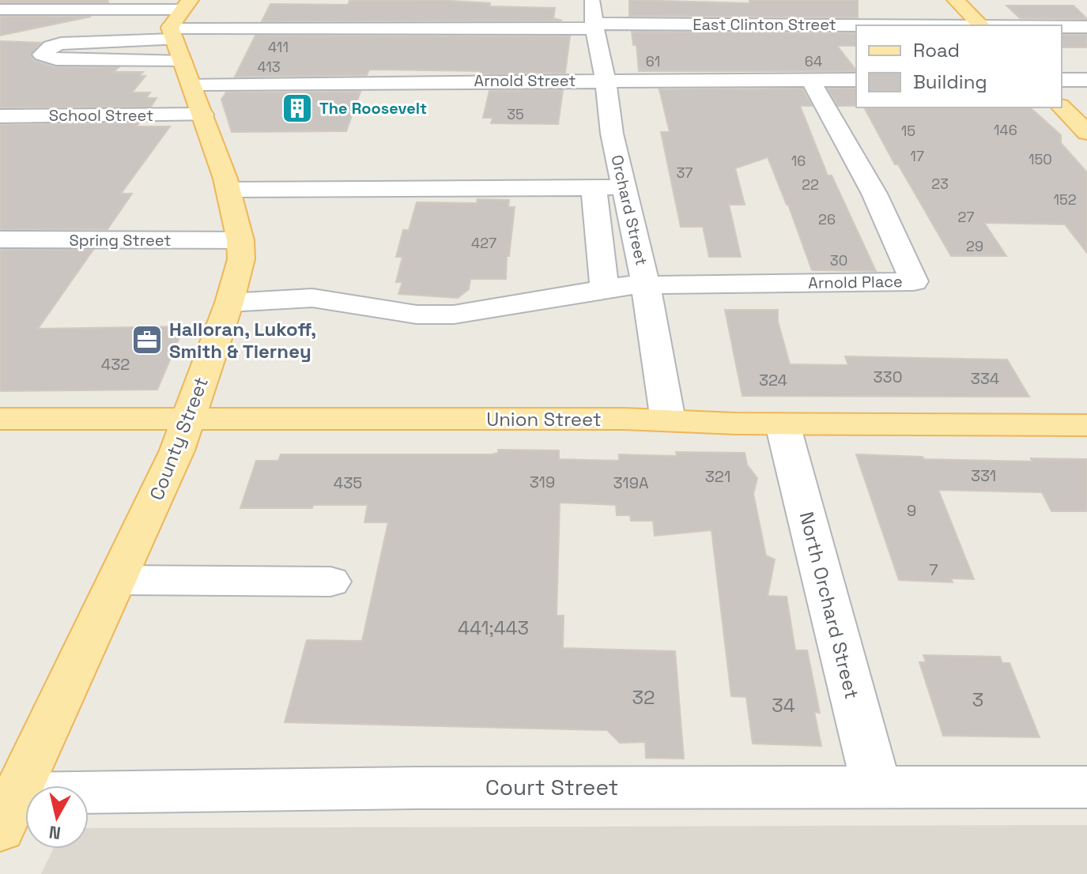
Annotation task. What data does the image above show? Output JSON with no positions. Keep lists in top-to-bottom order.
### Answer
{
  "streets": {
    "main road": ["Union Street", "County Street"],
    "street": [
      "East Clinton Street",
      "Arnold Street",
      "School Street",
      "Orchard Street",
      "Spring Street",
      "Arnold Place",
      "North Orchard Street",
      "Court Street"
    ]
  },
  "crossings": [
    ["East Clinton Street", "Arnold Street"],
    ["East Clinton Street", "School Street"],
    ["East Clinton Street", "Orchard Street"],
    ["East Clinton Street", "County Street"],
    ["Arnold Street", "School Street"],
    ["Arnold Street", "Orchard Street"],
    ["Arnold Street", "Arnold Place"],
    ["Arnold Street", "County Street"],
    ["School Street", "County Street"],
    ["Orchard Street", "Arnold Place"],
    ["Orchard Street", "Union Street"],
    ["Spring Street", "County Street"],
    ["Union Street", "County Street"],
    ["Union Street", "North Orchard Street"],
    ["County Street", "Court Street"],
    ["North Orchard Street", "Court Street"]
  ],
  "places": {
    "building": ["The Roosevelt"],
    "office": ["Halloran, Lukoff, Smith & Tierney"]
  },
  "house_numbers": [
    "411",
    "61",
    "64",
    "413",
    "35",
    "146",
    "15",
    "17",
    "150",
    "16",
    "37",
    "23",
    "22",
    "152",
    "27",
    "26",
    "427",
    "29",
    "30",
    "432",
    "330",
    "334",
    "324",
    "331",
    "321",
    "319",
    "435",
    "319A",
    "9",
    "7",
    "441;443",
    "32",
    "3",
    "34"
  ],
  "legend": ["Road", "Building"],
  "north": "bottom"
}
